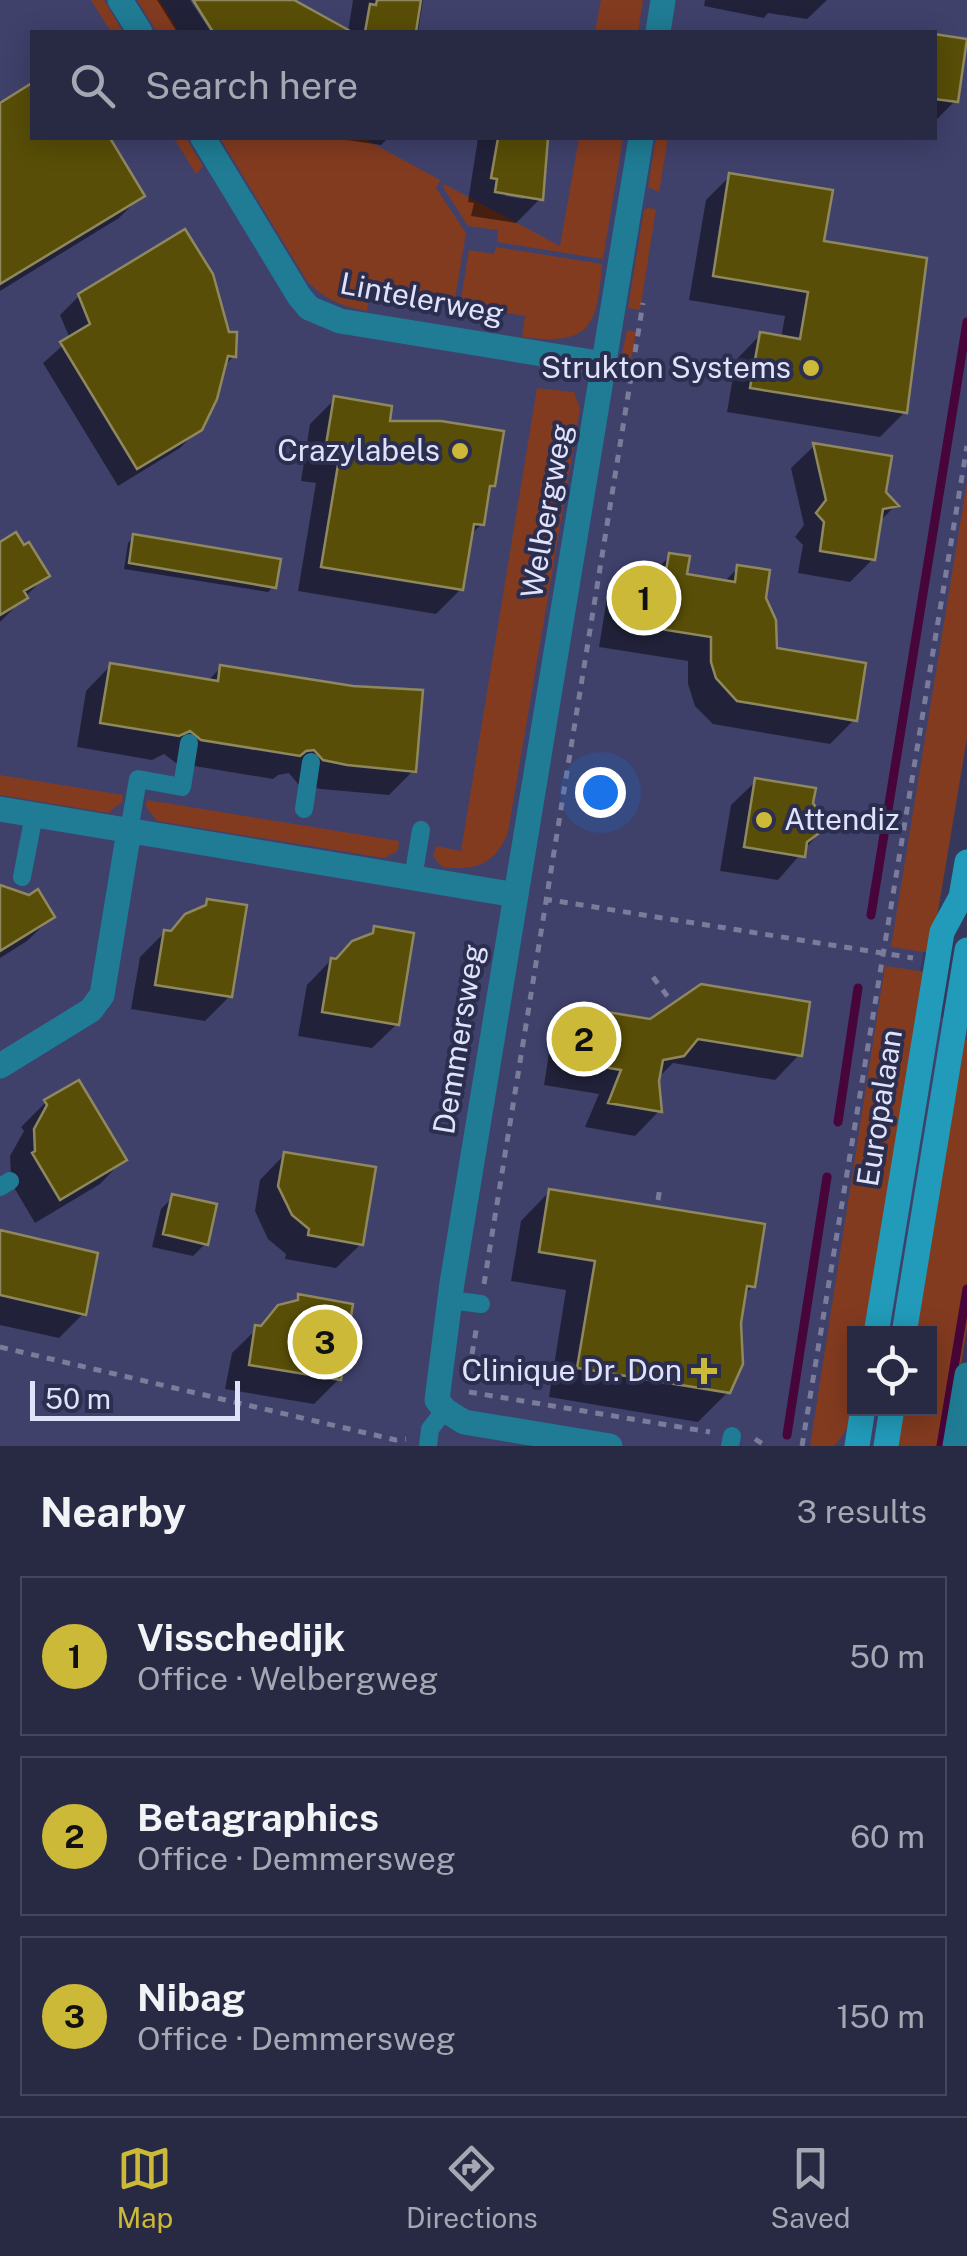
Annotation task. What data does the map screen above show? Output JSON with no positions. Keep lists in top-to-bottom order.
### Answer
{
  "streets": {
    "street": [
      "Lintelerweg",
      "Welbergweg",
      "Demmersweg",
      "Europalaan"
    ]
  },
  "crossings": [
    ["Lintelerweg", "Welbergweg"],
    ["Welbergweg", "Demmersweg"]
  ],
  "places": {
    "other": ["Strukton Systems", "Crazylabels", "Attendiz"],
    "health": ["Clinique Dr. Don"]
  },
  "scale_bar": "50 m",
  "page": {
    "search": "Search here",
    "pins": ["1", "2", "3"],
    "scale": "50 m",
    "heading": ["Nearby", "3 results"],
    "list": [
      {
        "mark": "1",
        "name": "Visschedijk",
        "note": "Office · Welbergweg",
        "value": "50 m"
      },
      {
        "mark": "2",
        "name": "Betagraphics",
        "note": "Office · Demmersweg",
        "value": "60 m"
      },
      {
        "mark": "3",
        "name": "Nibag",
        "note": "Office · Demmersweg",
        "value": "150 m"
      }
    ],
    "nav": ["Map", "Directions", "Saved"]
  }
}
